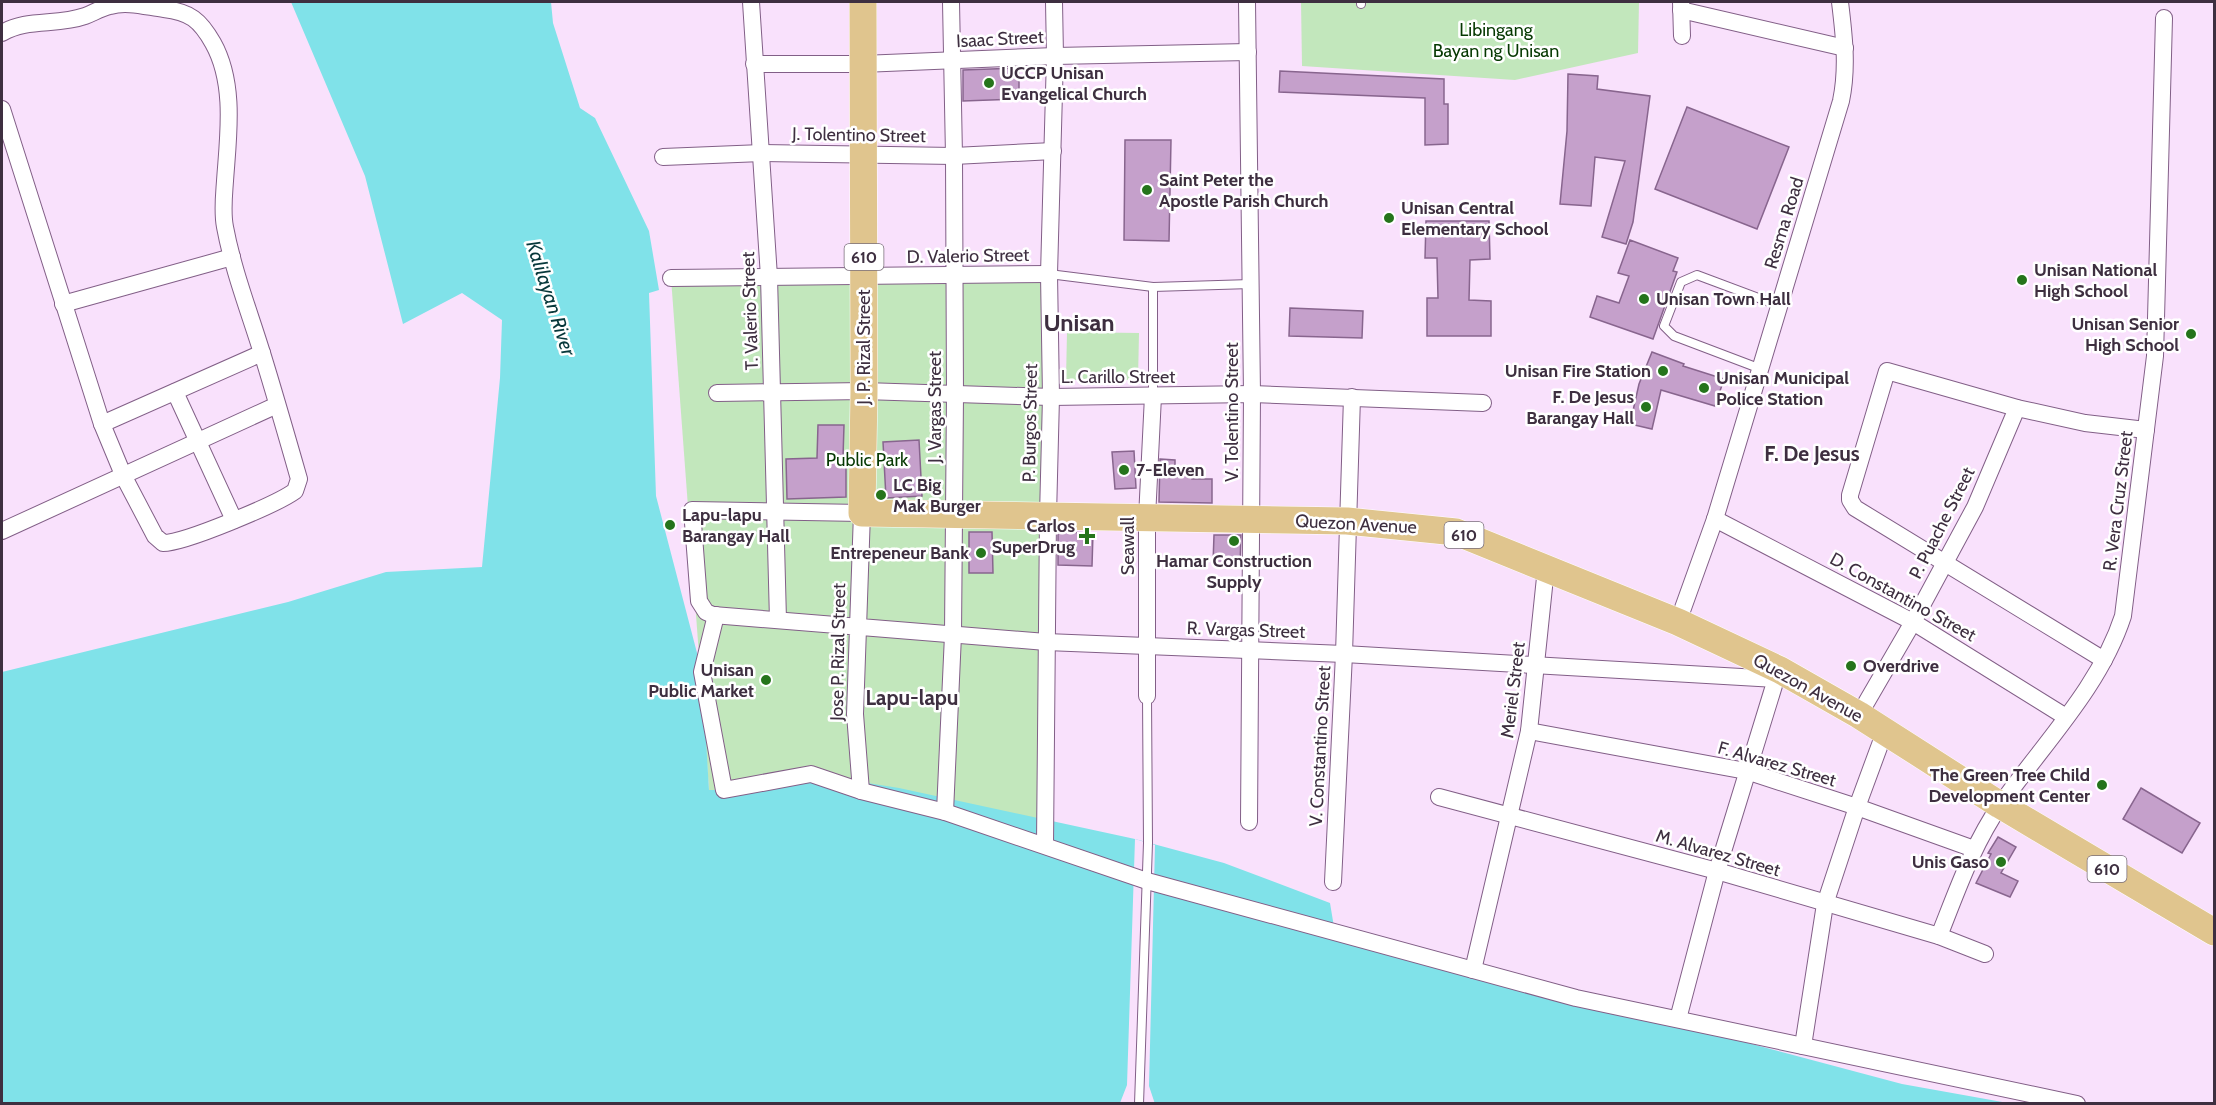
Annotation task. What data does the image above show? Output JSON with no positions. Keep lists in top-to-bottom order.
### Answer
{
  "streets": {
    "main road": ["610", "J. P. Rizal Street", "Quezon Avenue"],
    "street": [
      "Isaac Street",
      "J. Tolentino Street",
      "Resma Road",
      "D. Valerio Street",
      "T. Valerio Street",
      "L. Carillo Street",
      "J. Vargas Street",
      "V. Tolentino Street",
      "P. Burgos Street",
      "R. Vera Cruz Street",
      "P. Puache Street",
      "Seawall",
      "D. Constantino Street",
      "R. Vargas Street",
      "Jose P. Rizal Street",
      "Meriel Street",
      "V. Constantino Street",
      "F. Alvarez Street",
      "M. Alvarez Street"
    ]
  },
  "crossings": [
    ["Isaac Street", "T. Valerio Street"],
    ["Isaac Street", "J. P. Rizal Street"],
    ["Isaac Street", "J. Vargas Street"],
    ["Isaac Street", "V. Tolentino Street"],
    ["Isaac Street", "P. Burgos Street"],
    ["J. Tolentino Street", "T. Valerio Street"],
    ["J. Tolentino Street", "J. P. Rizal Street"],
    ["J. Tolentino Street", "J. Vargas Street"],
    ["J. Tolentino Street", "P. Burgos Street"],
    ["Resma Road", "Quezon Avenue"],
    ["Resma Road", "D. Constantino Street"],
    ["D. Valerio Street", "T. Valerio Street"],
    ["D. Valerio Street", "J. P. Rizal Street"],
    ["D. Valerio Street", "J. Vargas Street"],
    ["D. Valerio Street", "P. Burgos Street"],
    ["610", "R. Vera Cruz Street"],
    ["610", "Quezon Avenue"],
    ["T. Valerio Street", "L. Carillo Street"],
    ["T. Valerio Street", "R. Vargas Street"],
    ["J. P. Rizal Street", "L. Carillo Street"],
    ["J. P. Rizal Street", "Quezon Avenue"],
    ["J. P. Rizal Street", "Jose P. Rizal Street"],
    ["L. Carillo Street", "J. Vargas Street"],
    ["L. Carillo Street", "V. Tolentino Street"],
    ["L. Carillo Street", "P. Burgos Street"],
    ["L. Carillo Street", "Seawall"],
    ["L. Carillo Street", "V. Constantino Street"],
    ["J. Vargas Street", "Quezon Avenue"],
    ["J. Vargas Street", "R. Vargas Street"],
    ["V. Tolentino Street", "Quezon Avenue"],
    ["V. Tolentino Street", "R. Vargas Street"],
    ["P. Burgos Street", "Quezon Avenue"],
    ["P. Burgos Street", "R. Vargas Street"],
    ["R. Vera Cruz Street", "Quezon Avenue"],
    ["R. Vera Cruz Street", "D. Constantino Street"],
    ["R. Vera Cruz Street", "F. Alvarez Street"],
    ["R. Vera Cruz Street", "M. Alvarez Street"],
    ["P. Puache Street", "Quezon Avenue"],
    ["P. Puache Street", "D. Constantino Street"],
    ["Quezon Avenue", "Seawall"],
    ["Quezon Avenue", "R. Vargas Street"],
    ["Quezon Avenue", "Jose P. Rizal Street"],
    ["Quezon Avenue", "Meriel Street"],
    ["Quezon Avenue", "V. Constantino Street"],
    ["Seawall", "R. Vargas Street"],
    ["R. Vargas Street", "Jose P. Rizal Street"],
    ["R. Vargas Street", "Meriel Street"],
    ["R. Vargas Street", "V. Constantino Street"],
    ["Meriel Street", "F. Alvarez Street"],
    ["Meriel Street", "M. Alvarez Street"]
  ],
  "districts": ["Unisan", "F. De Jesus", "Lapu-lapu"],
  "water": ["Kalilayan River"],
  "parks": ["Libingang Bayan ng Unisan", "Public Park"],
  "places": {
    "other": [
      "UCCP Unisan Evangelical Church",
      "Saint Peter the Apostle Parish Church",
      "Unisan Central Elementary School",
      "Unisan National High School",
      "Unisan Town Hall",
      "Unisan Senior High School",
      "Unisan Fire Station",
      "Unisan Municipal Police Station",
      "F. De Jesus Barangay Hall",
      "7-Eleven",
      "LC Big Mak Burger",
      "Lapu-lapu Barangay Hall",
      "Hamar Construction Supply",
      "Entrepeneur Bank",
      "Overdrive",
      "Unisan Public Market",
      "The Green Tree Child Development Center",
      "Unis Gaso"
    ],
    "health": ["Carlos SuperDrug"]
  }
}
